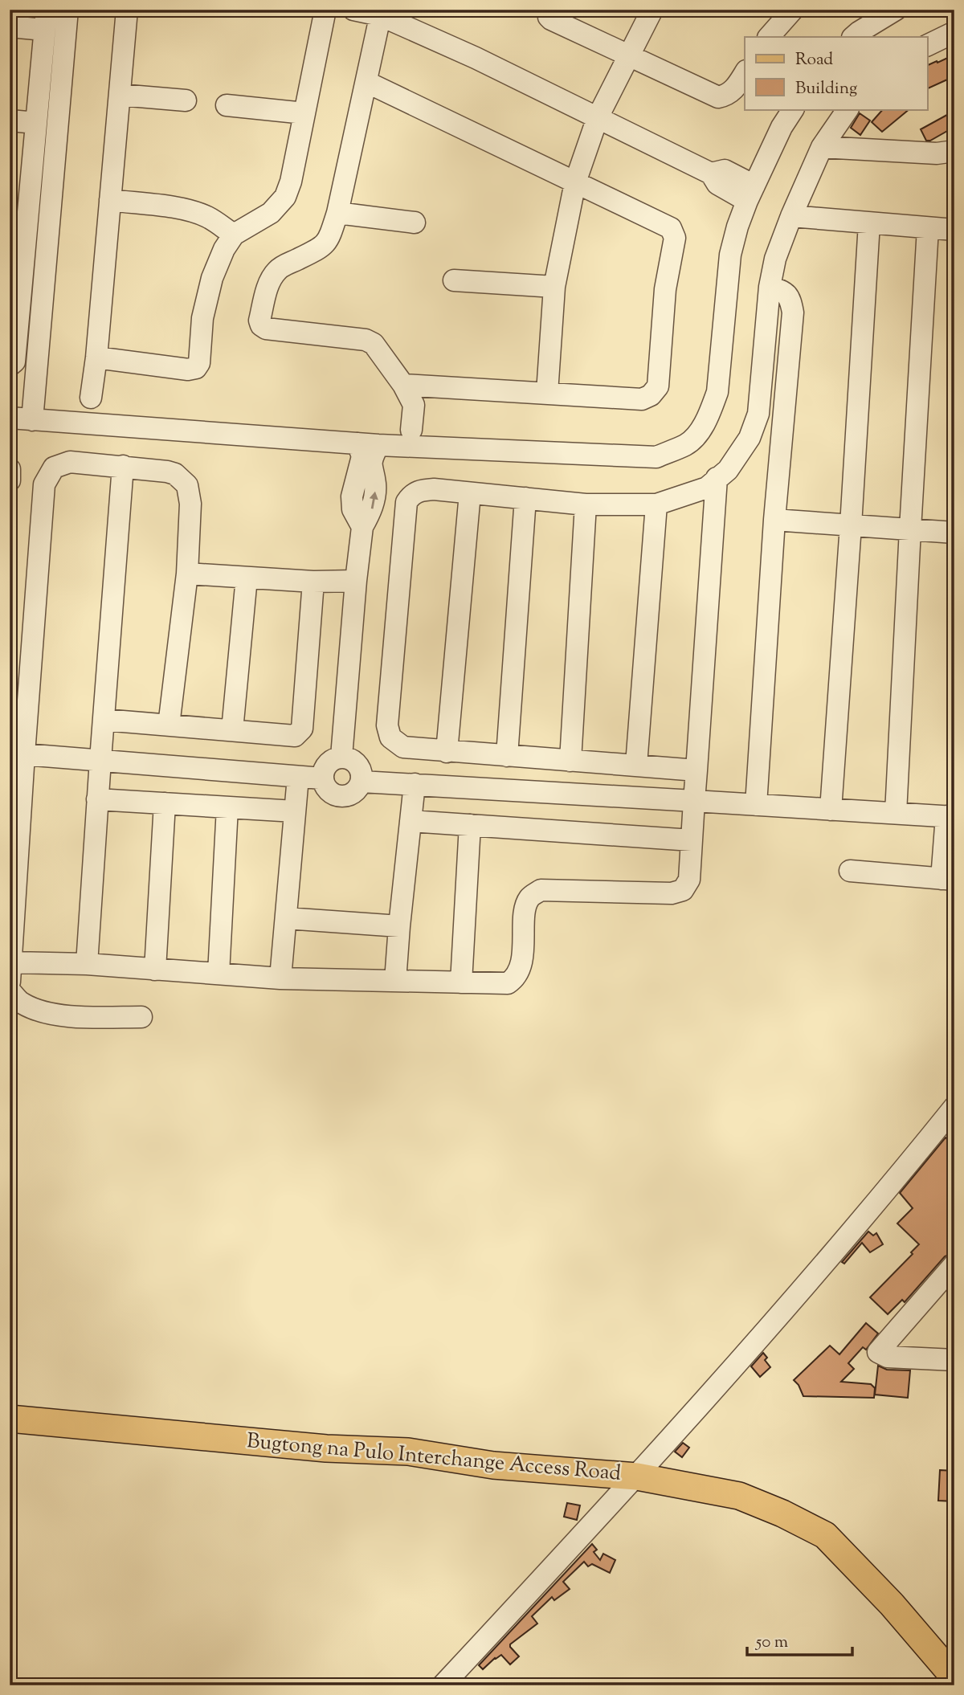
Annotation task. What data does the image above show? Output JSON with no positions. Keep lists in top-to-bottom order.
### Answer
{
  "streets": {
    "main road": ["Bugtong na Pulo Interchange Access Road"]
  },
  "legend": ["Road", "Building"],
  "scale_bar": "50 m"
}
